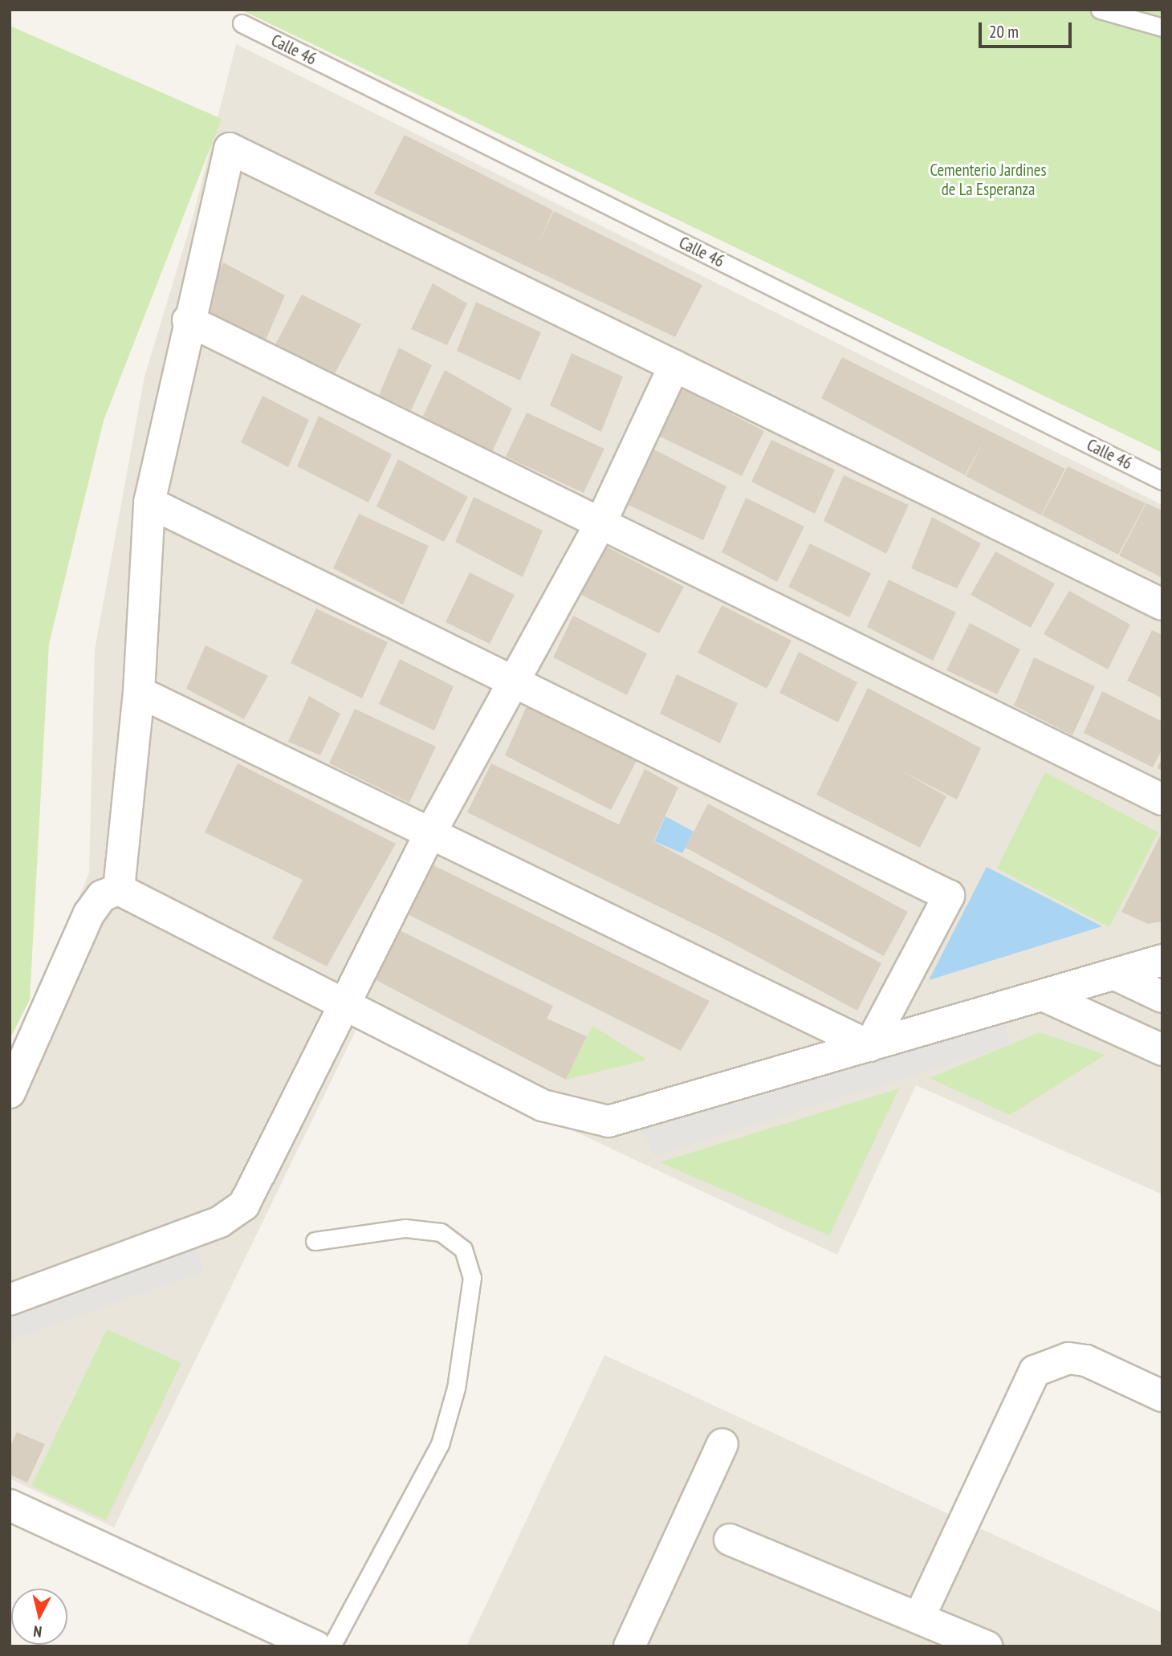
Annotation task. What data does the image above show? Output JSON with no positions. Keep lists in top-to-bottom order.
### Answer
{
  "streets": {
    "lane": ["Calle 46"]
  },
  "parks": ["Cementerio Jardines de La Esperanza"],
  "scale_bar": "20 m",
  "north": "bottom"
}
